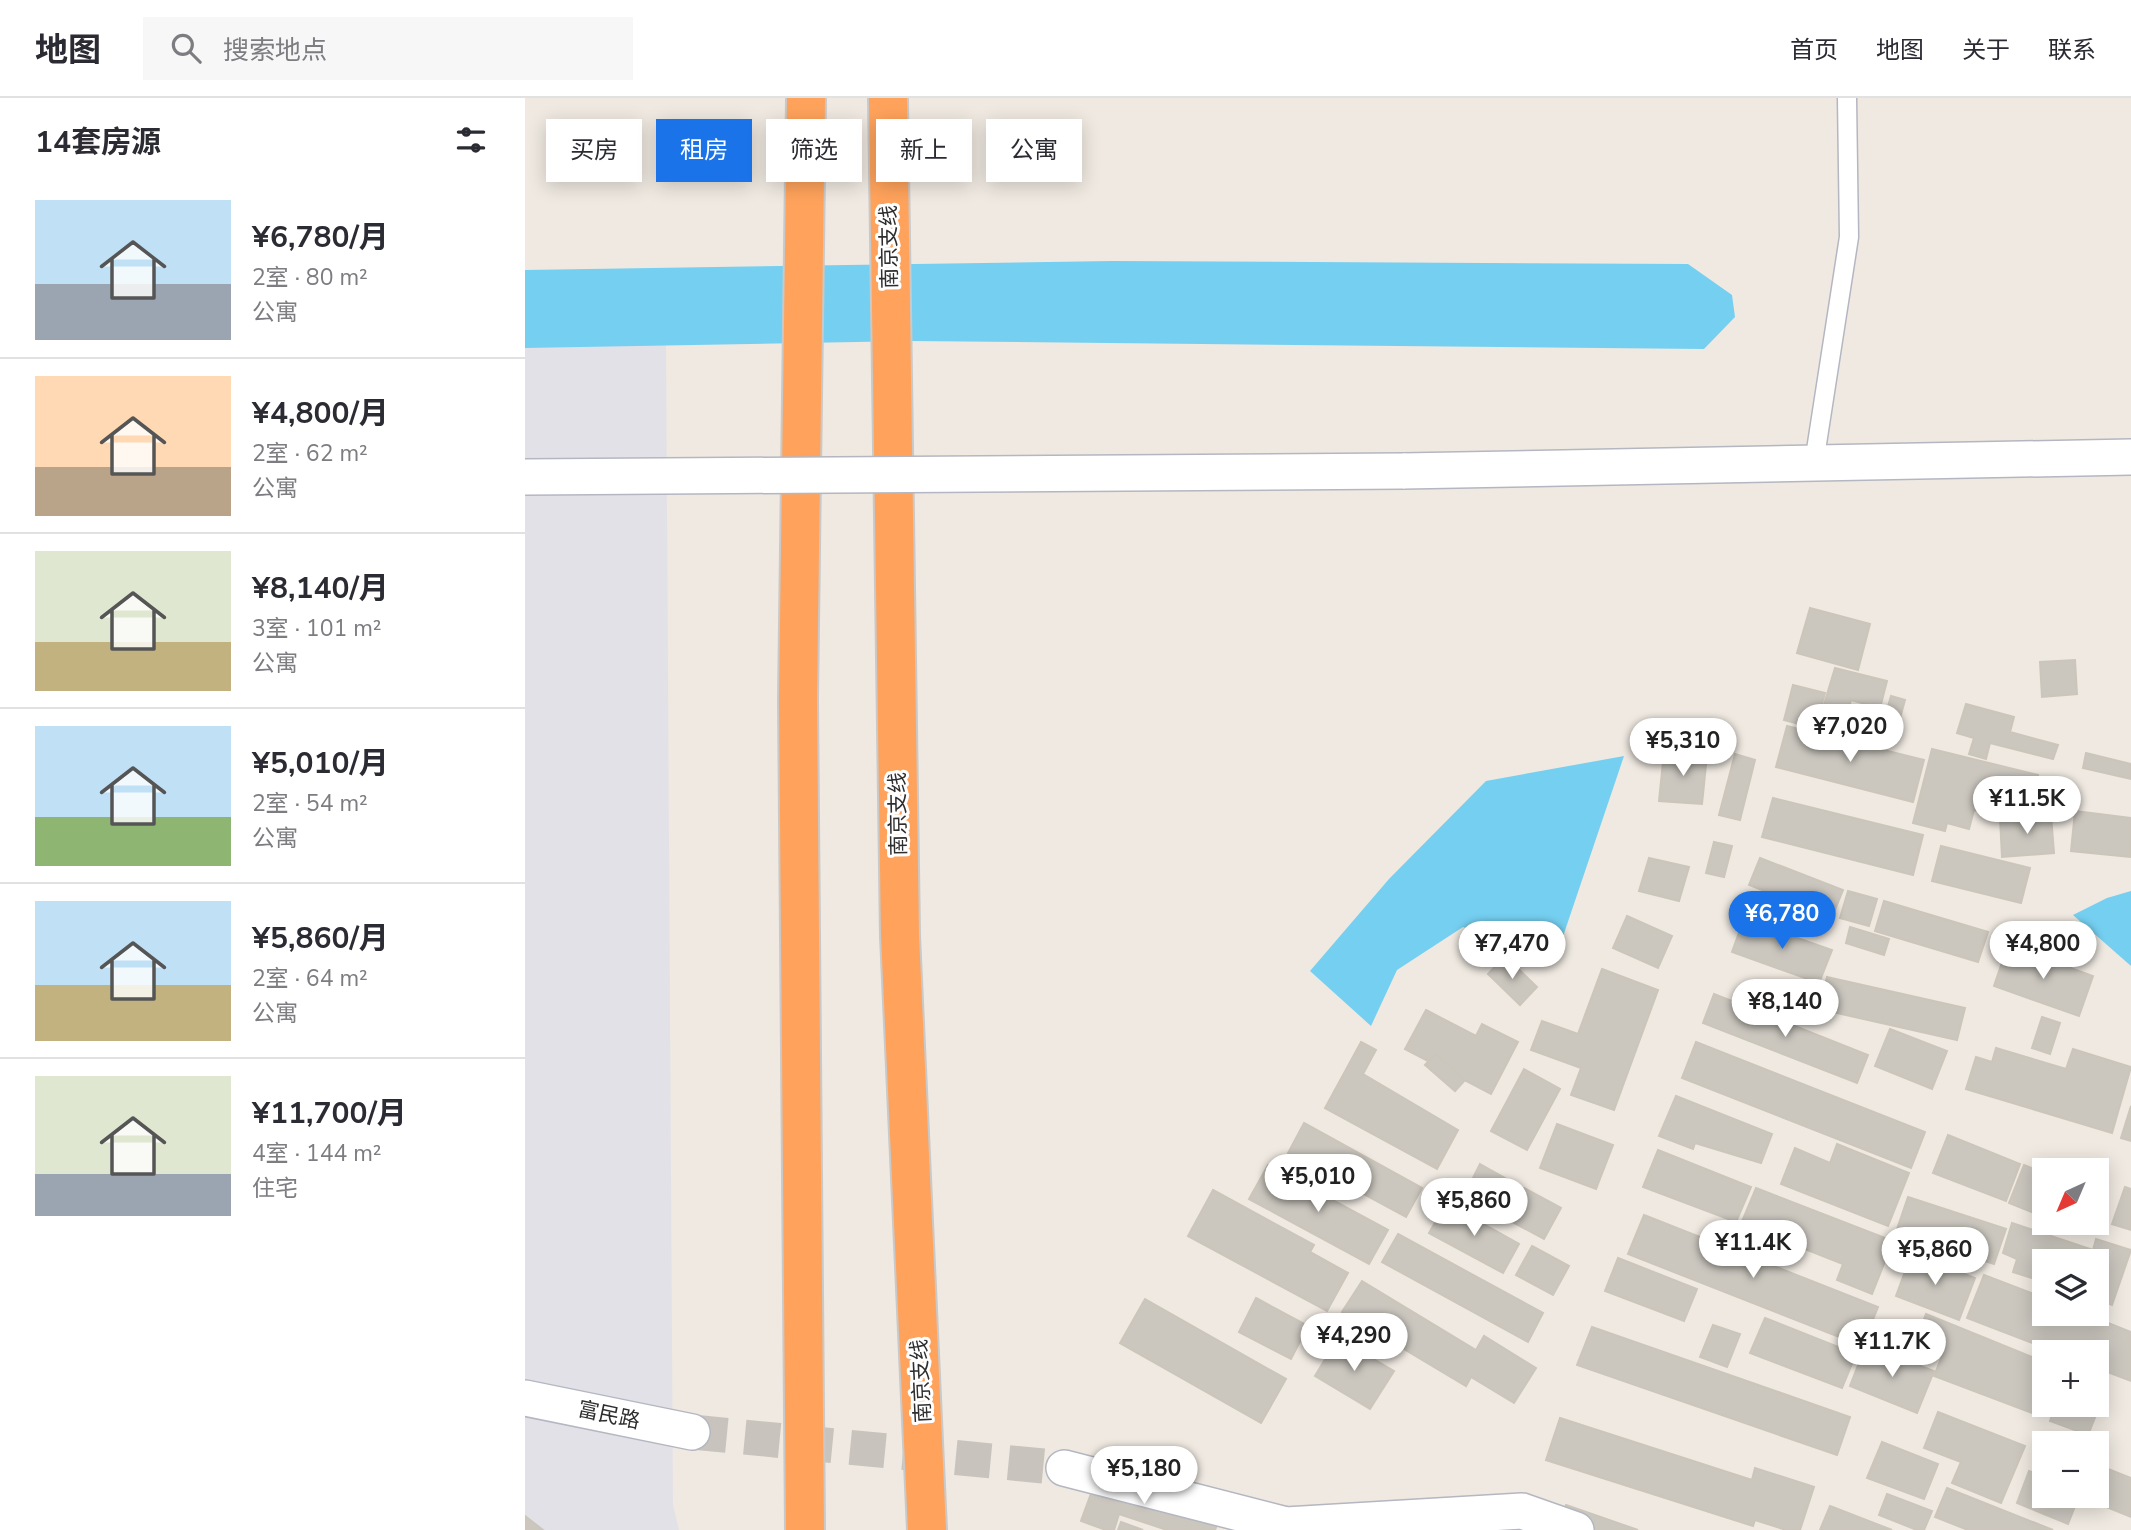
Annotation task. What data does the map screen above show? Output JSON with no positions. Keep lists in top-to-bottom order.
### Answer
{
  "streets": {
    "highway": ["南京支线"],
    "street": ["富民路"]
  },
  "north": "bottom left",
  "page": {
    "header": "地图",
    "search": "搜索地点",
    "nav": [
      "首页",
      "地图",
      "关于",
      "联系"
    ],
    "heading": "14套房源",
    "chip": [
      "买房",
      "租房",
      "筛选",
      "新上",
      "公寓"
    ],
    "list": [
      {
        "name": "¥6,780/月",
        "note": "2室 · 80 m² · 公寓"
      },
      {
        "name": "¥4,800/月",
        "note": "2室 · 62 m² · 公寓"
      },
      {
        "name": "¥8,140/月",
        "note": "3室 · 101 m² · 公寓"
      },
      {
        "name": "¥5,010/月",
        "note": "2室 · 54 m² · 公寓"
      },
      {
        "name": "¥5,860/月",
        "note": "2室 · 64 m² · 公寓"
      },
      {
        "name": "¥11,700/月",
        "note": "4室 · 144 m² · 住宅"
      }
    ],
    "price": [
      "¥7,020",
      "¥5,310",
      "¥11.5K",
      "¥6,780",
      "¥7,470",
      "¥4,800",
      "¥8,140",
      "¥5,010",
      "¥5,860",
      "¥11.4K",
      "¥5,860",
      "¥4,290",
      "¥11.7K",
      "¥5,180"
    ],
    "map_buttons": ["+", "−"]
  }
}
